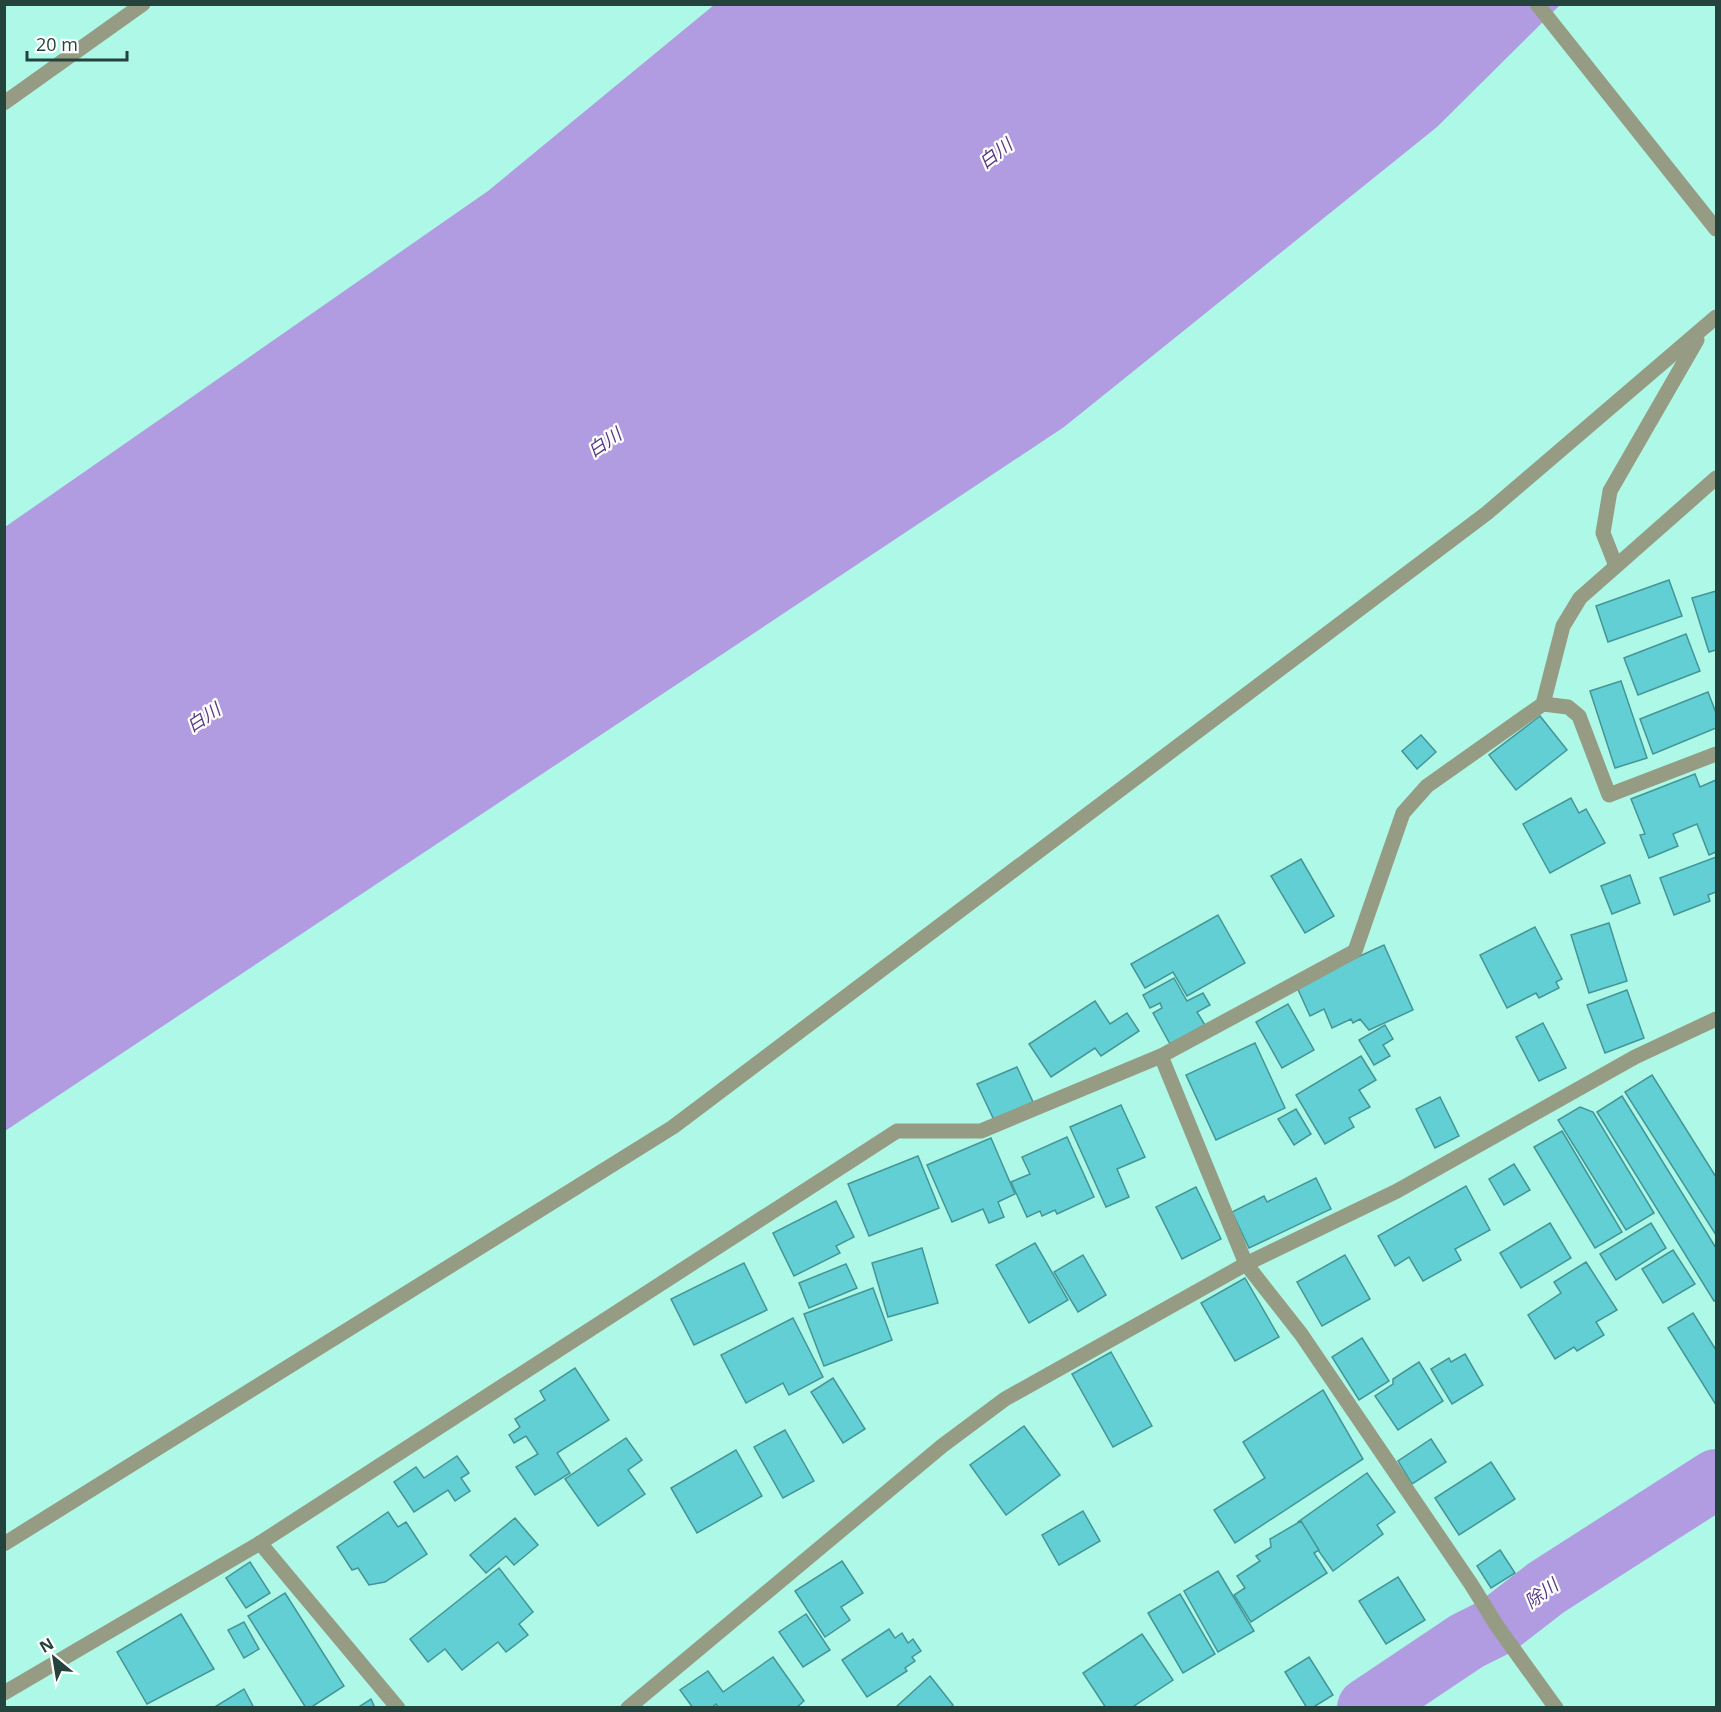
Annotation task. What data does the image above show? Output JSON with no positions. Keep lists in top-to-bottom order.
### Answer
{
  "water": ["白川", "除川"],
  "scale_bar": "20 m",
  "north": "top left"
}
